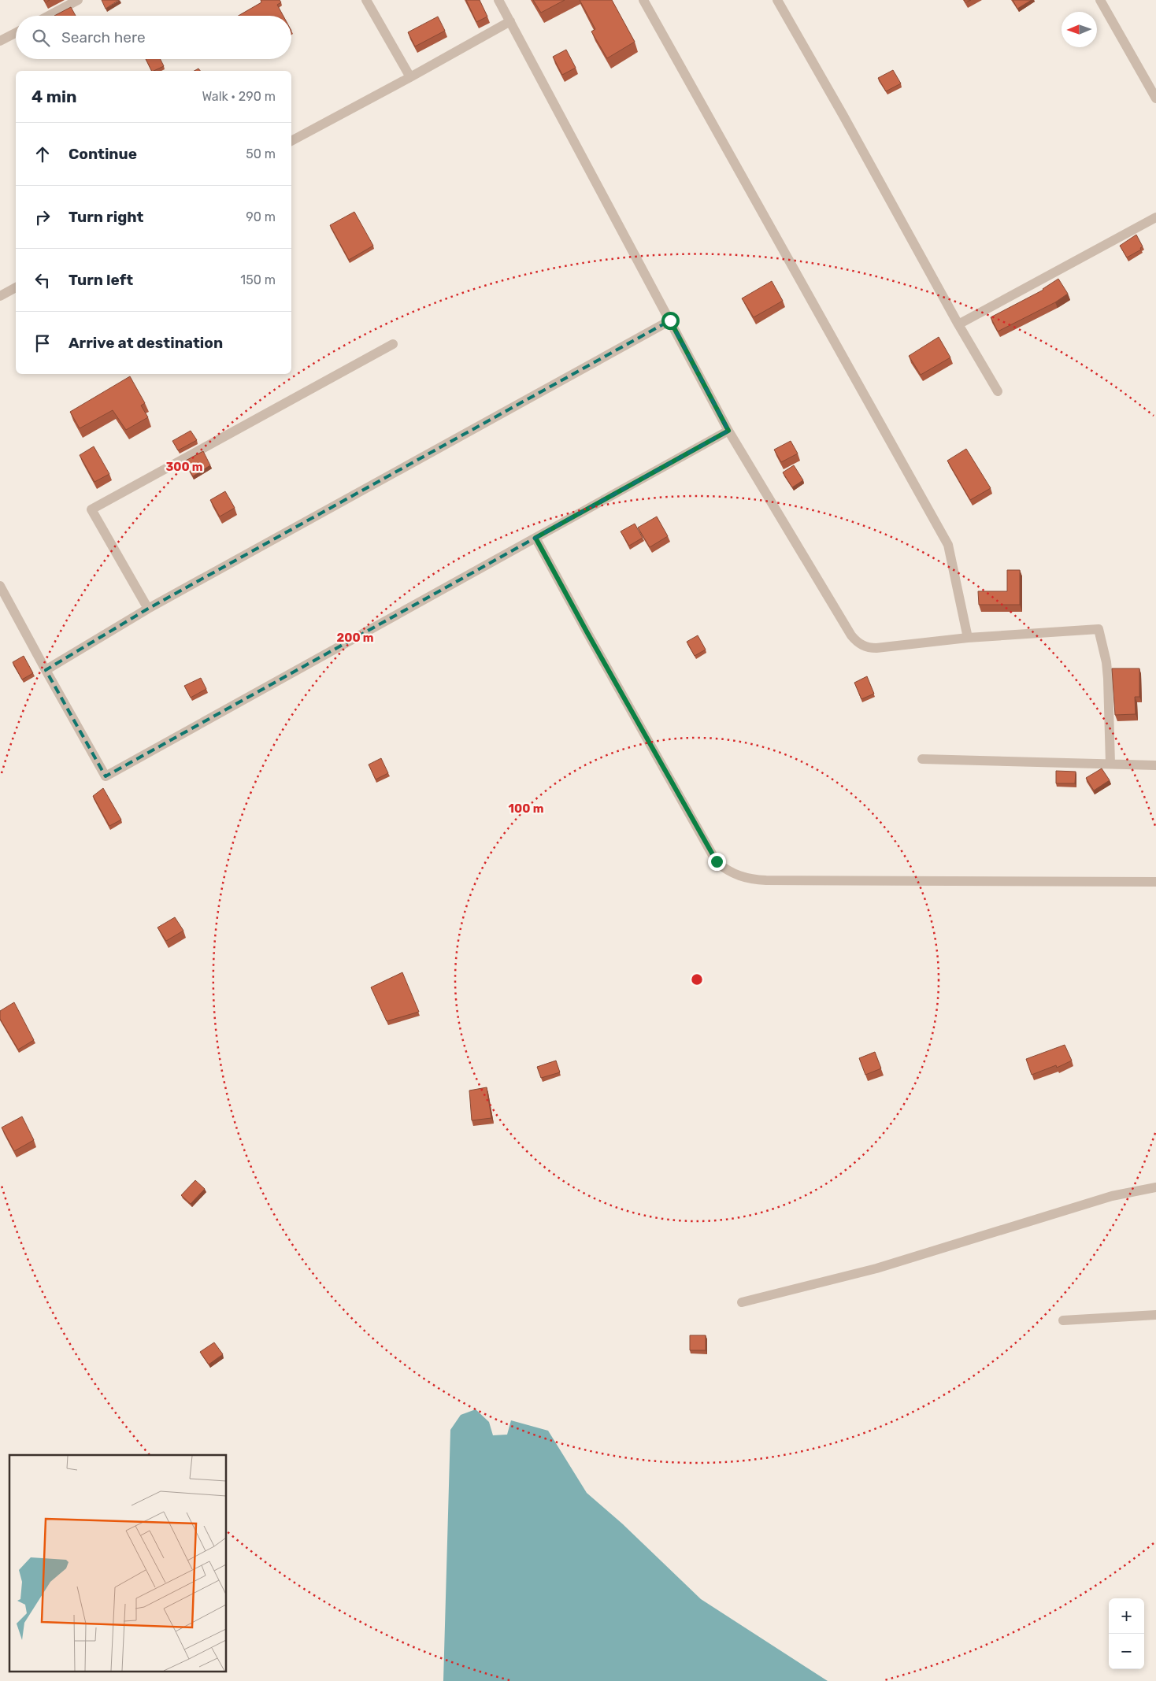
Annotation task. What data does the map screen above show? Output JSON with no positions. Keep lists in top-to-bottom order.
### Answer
{
  "north": "left",
  "page": {
    "search": "Search here",
    "heading": ["4 min", "Walk · 290 m"],
    "list": [
      ["Continue", "50 m"],
      ["Turn right", "90 m"],
      ["Turn left", "150 m"],
      "Arrive at destination"
    ],
    "map_buttons": ["+", "−"]
  },
  "rings": ["300 m", "200 m", "100 m"]
}
